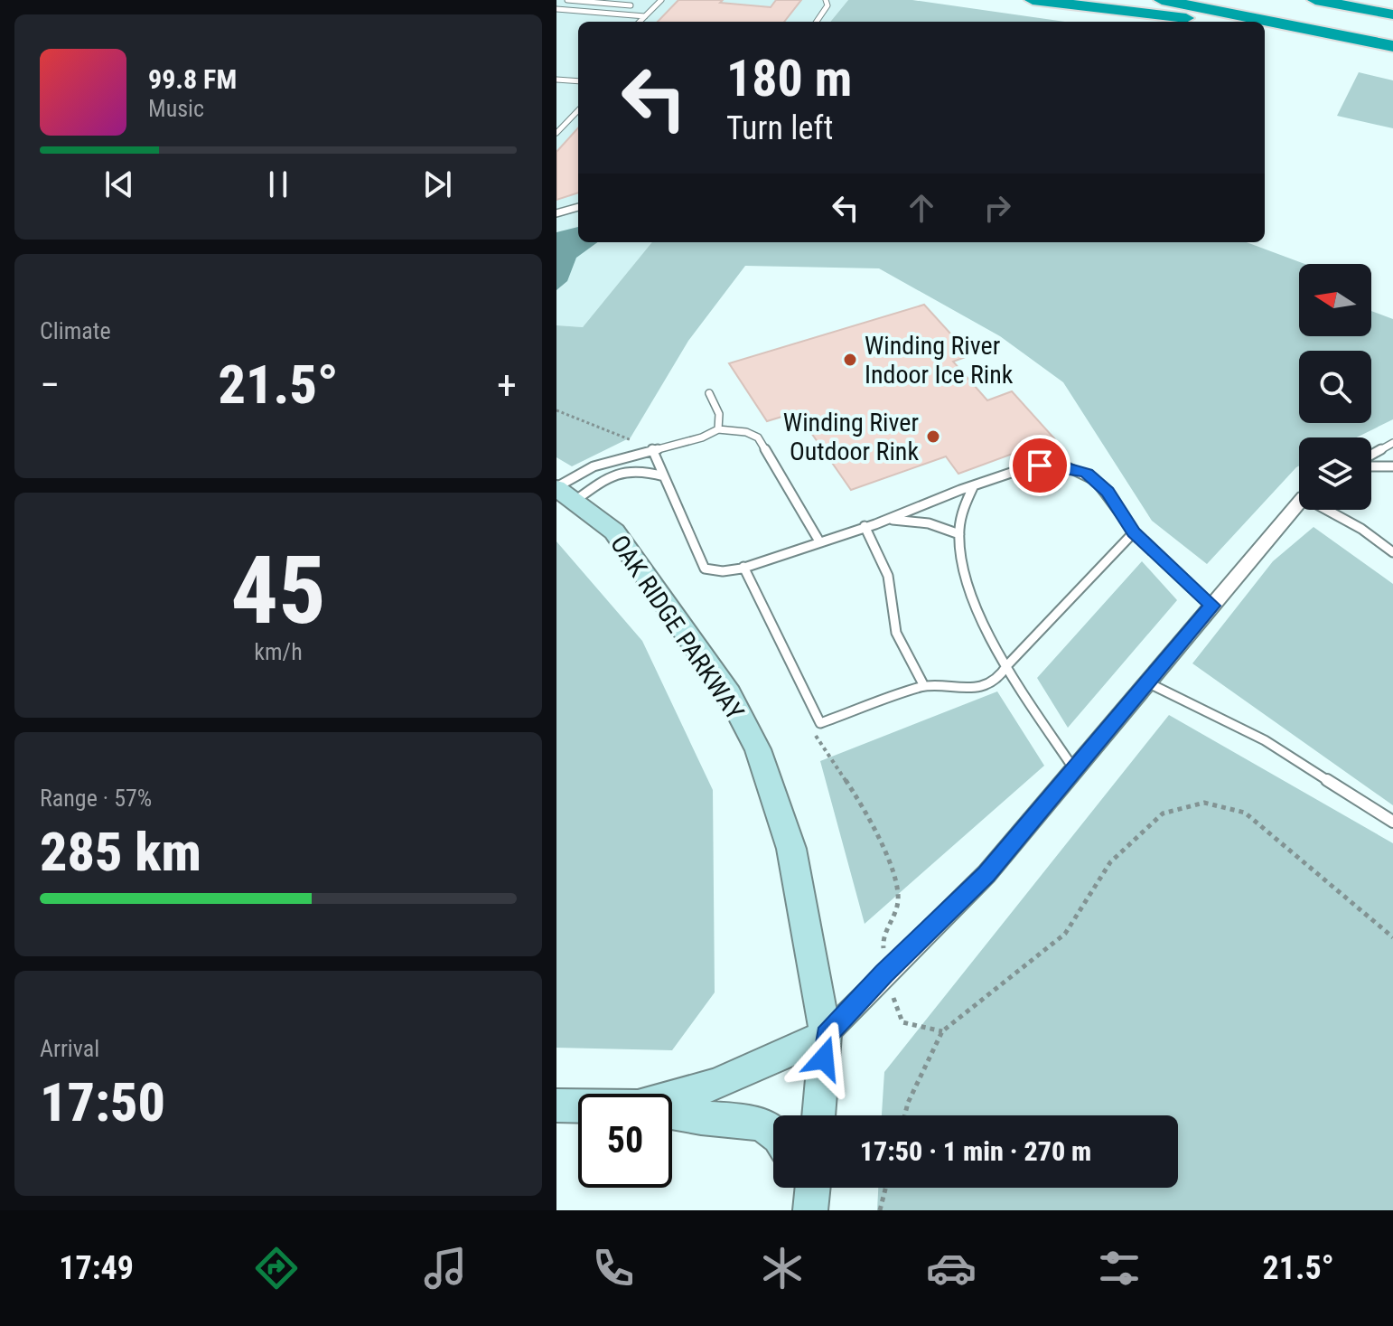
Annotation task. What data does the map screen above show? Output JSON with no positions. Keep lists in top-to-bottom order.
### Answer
{
  "streets": {
    "street": ["OAK RIDGE PARKWAY"]
  },
  "places": ["Winding River Indoor Ice Rink", "Winding River Outdoor Rink"],
  "north": "left",
  "page": {
    "turn": ["180 m", "Turn left"],
    "song": ["99.8 FM", "Music"],
    "tile": [
      "Climate",
      ["45", "km/h"],
      ["Range · 57%", "285 km"],
      ["Arrival", "17:50"]
    ],
    "heat": ["−", "21.5°", "+"],
    "limit": "50",
    "trip": "17:50 · 1 min · 270 m",
    "tabs": ["17:49", "21.5°"]
  }
}
